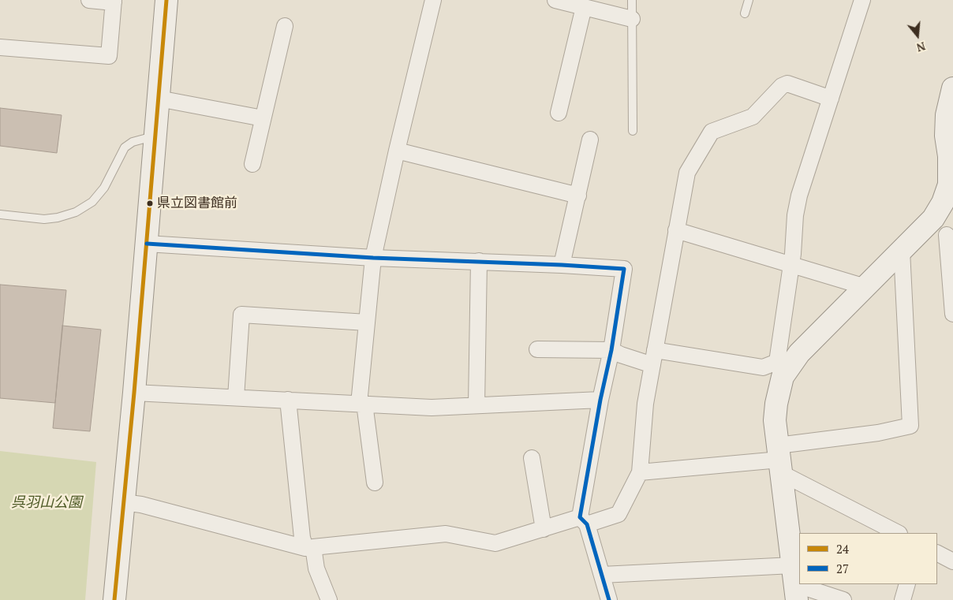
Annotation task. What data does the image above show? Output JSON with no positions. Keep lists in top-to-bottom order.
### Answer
{
  "parks": ["呉羽山公園"],
  "places": ["県立図書館前"],
  "lines": ["transit line 24", "transit line 27"],
  "legend": ["24", "27"],
  "north": "bottom"
}
